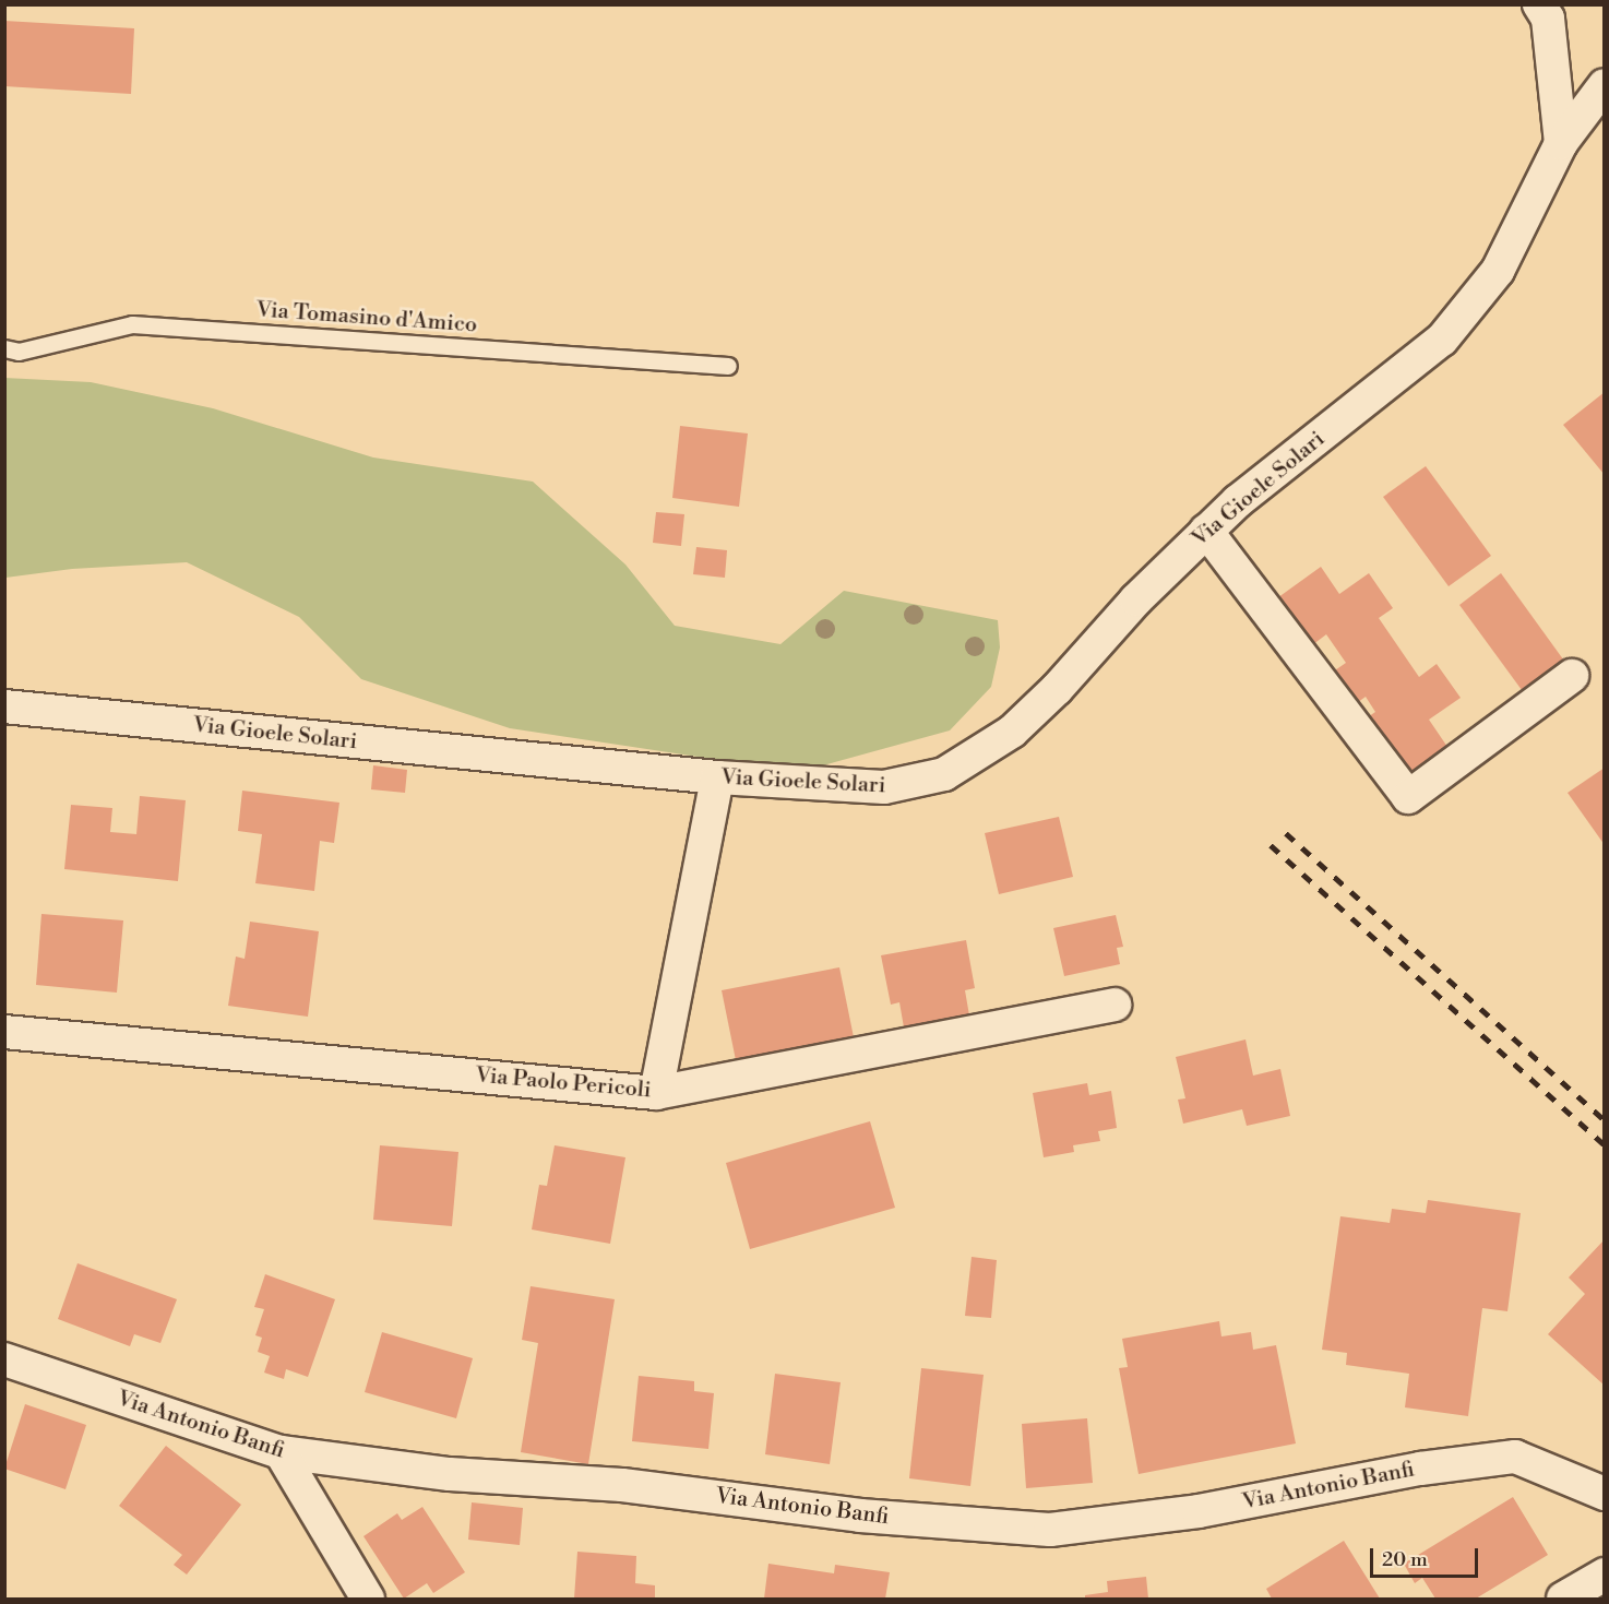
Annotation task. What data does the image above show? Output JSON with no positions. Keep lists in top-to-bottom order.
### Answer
{
  "streets": {
    "street": ["Via Gioele Solari", "Via Paolo Pericoli", "Via Antonio Banfi"],
    "lane": ["Via Tomasino d'Amico"]
  },
  "scale_bar": "20 m"
}
